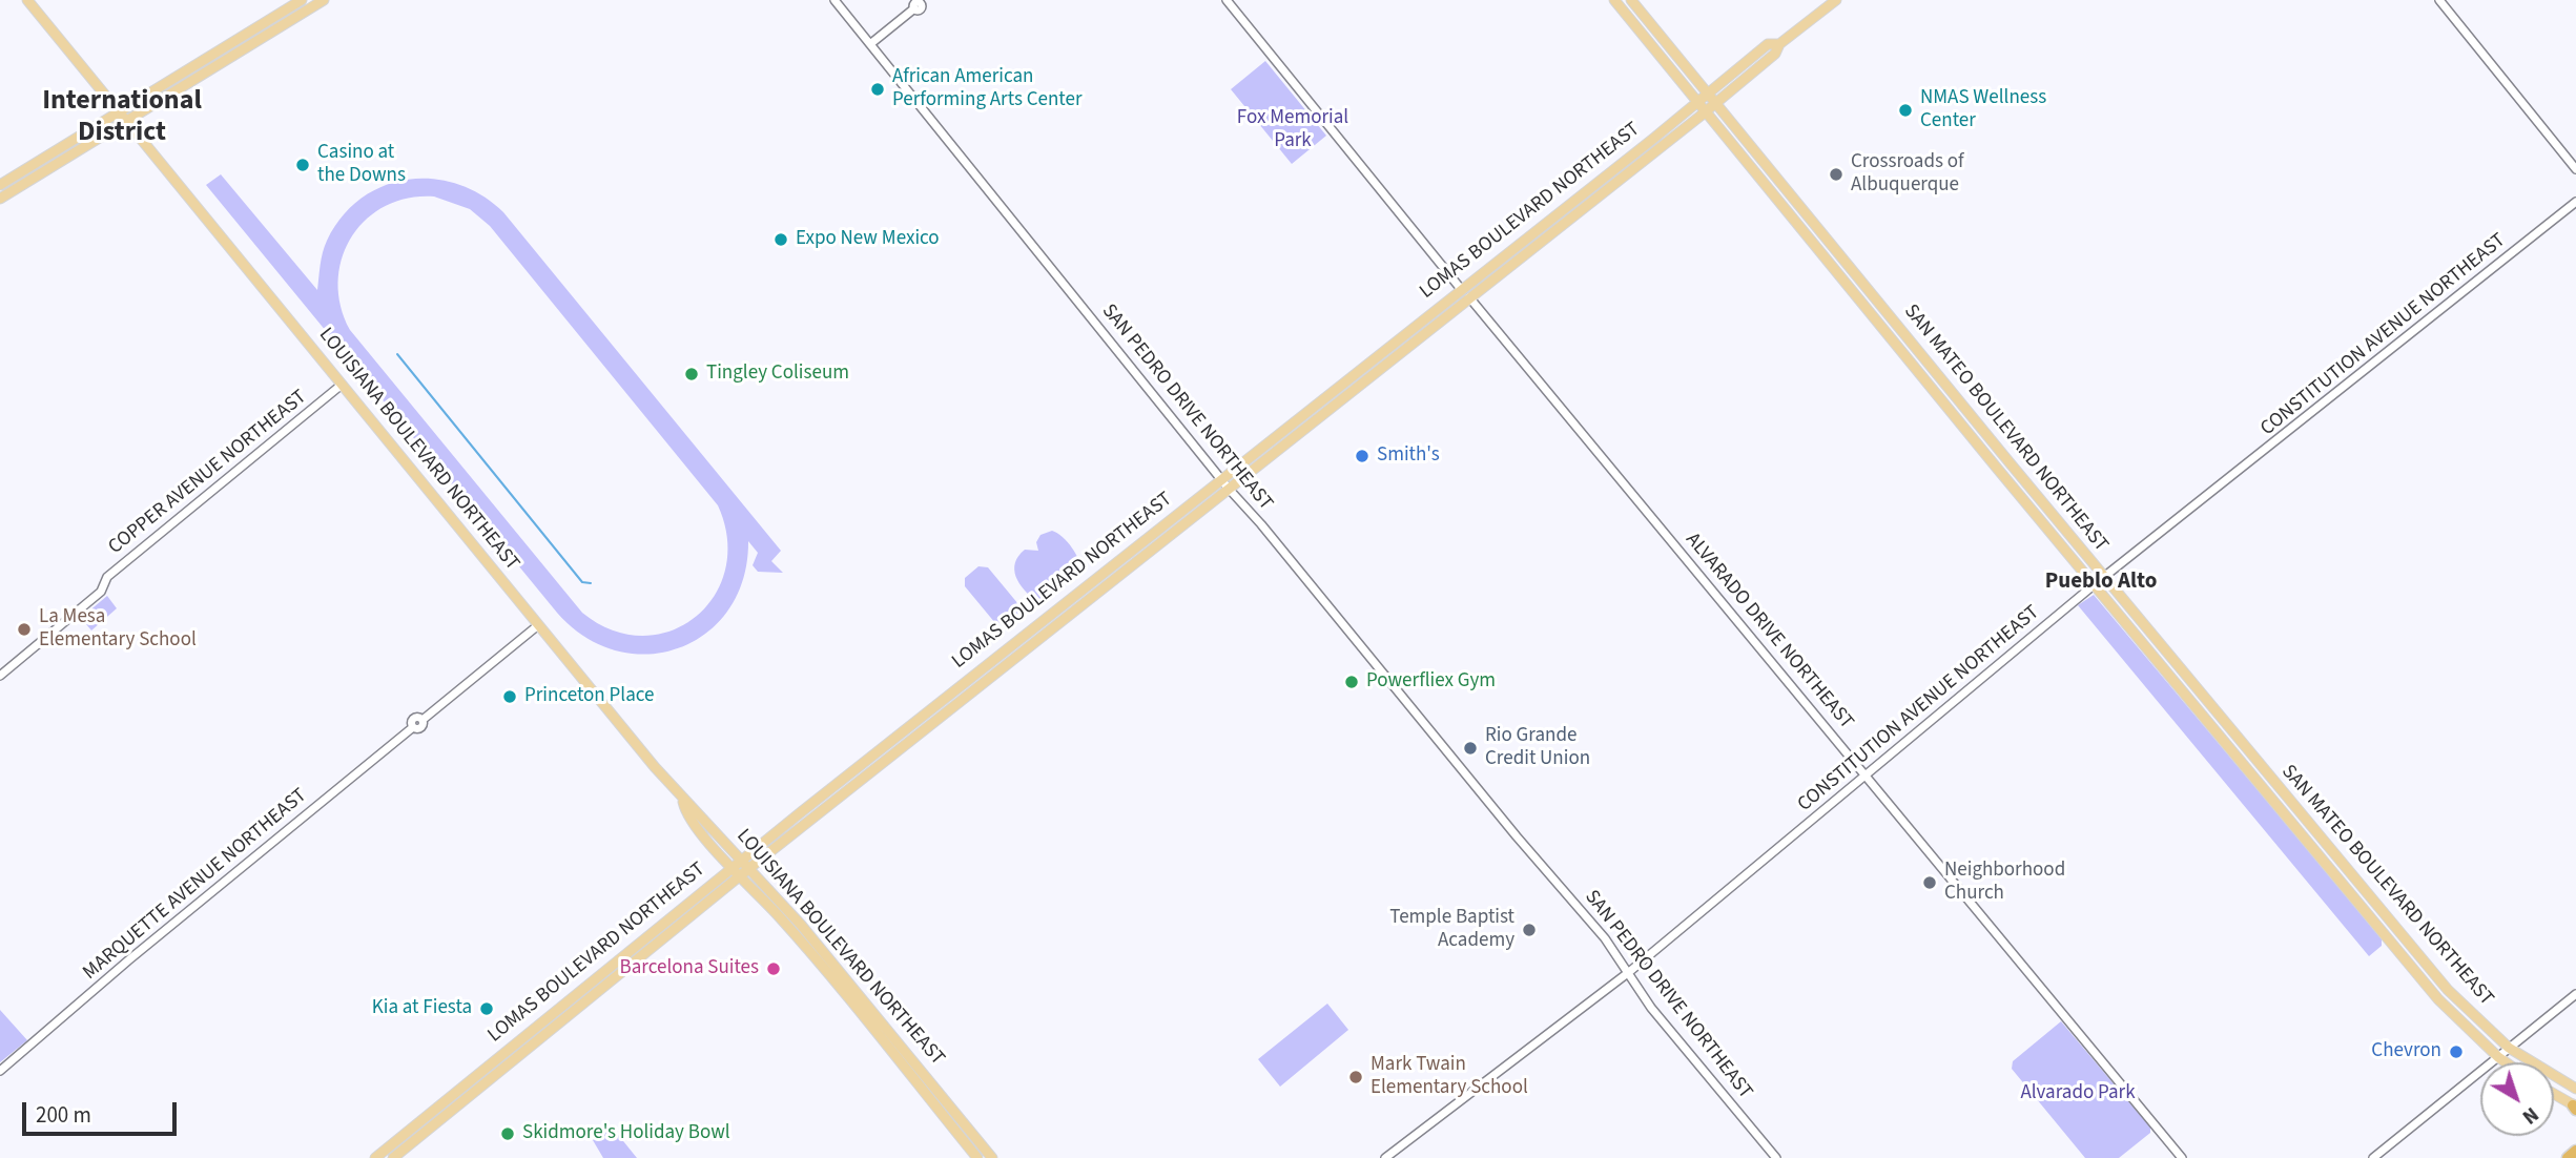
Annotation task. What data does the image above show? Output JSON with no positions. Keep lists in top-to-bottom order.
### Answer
{
  "streets": {
    "main road": ["LOMAS BOULEVARD NORTHEAST", "SAN MATEO BOULEVARD NORTHEAST", "LOUISIANA BOULEVARD NORTHEAST"],
    "street": [
      "CONSTITUTION AVENUE NORTHEAST",
      "SAN PEDRO DRIVE NORTHEAST",
      "COPPER AVENUE NORTHEAST",
      "ALVARADO DRIVE NORTHEAST",
      "MARQUETTE AVENUE NORTHEAST"
    ]
  },
  "crossings": [
    ["LOMAS BOULEVARD NORTHEAST", "SAN PEDRO DRIVE NORTHEAST"],
    ["LOMAS BOULEVARD NORTHEAST", "SAN MATEO BOULEVARD NORTHEAST"],
    ["LOMAS BOULEVARD NORTHEAST", "LOUISIANA BOULEVARD NORTHEAST"],
    ["LOMAS BOULEVARD NORTHEAST", "ALVARADO DRIVE NORTHEAST"],
    ["CONSTITUTION AVENUE NORTHEAST", "SAN PEDRO DRIVE NORTHEAST"],
    ["CONSTITUTION AVENUE NORTHEAST", "SAN MATEO BOULEVARD NORTHEAST"],
    ["CONSTITUTION AVENUE NORTHEAST", "ALVARADO DRIVE NORTHEAST"],
    ["LOUISIANA BOULEVARD NORTHEAST", "COPPER AVENUE NORTHEAST"],
    ["LOUISIANA BOULEVARD NORTHEAST", "MARQUETTE AVENUE NORTHEAST"]
  ],
  "districts": ["International District", "Pueblo Alto"],
  "parks": ["Fox Memorial Park", "Alvarado Park"],
  "places": [
    "African American Performing Arts Center",
    "NMAS Wellness Center",
    "Casino at the Downs",
    "Crossroads of Albuquerque",
    "Expo New Mexico",
    "Tingley Coliseum",
    "Smith's",
    "La Mesa Elementary School",
    "Powerfliex Gym",
    "Princeton Place",
    "Rio Grande Credit Union",
    "Neighborhood Church",
    "Temple Baptist Academy",
    "Barcelona Suites",
    "Kia at Fiesta",
    "Chevron",
    "Mark Twain Elementary School",
    "Skidmore's Holiday Bowl"
  ],
  "scale_bar": "200 m",
  "north": "bottom right"
}
